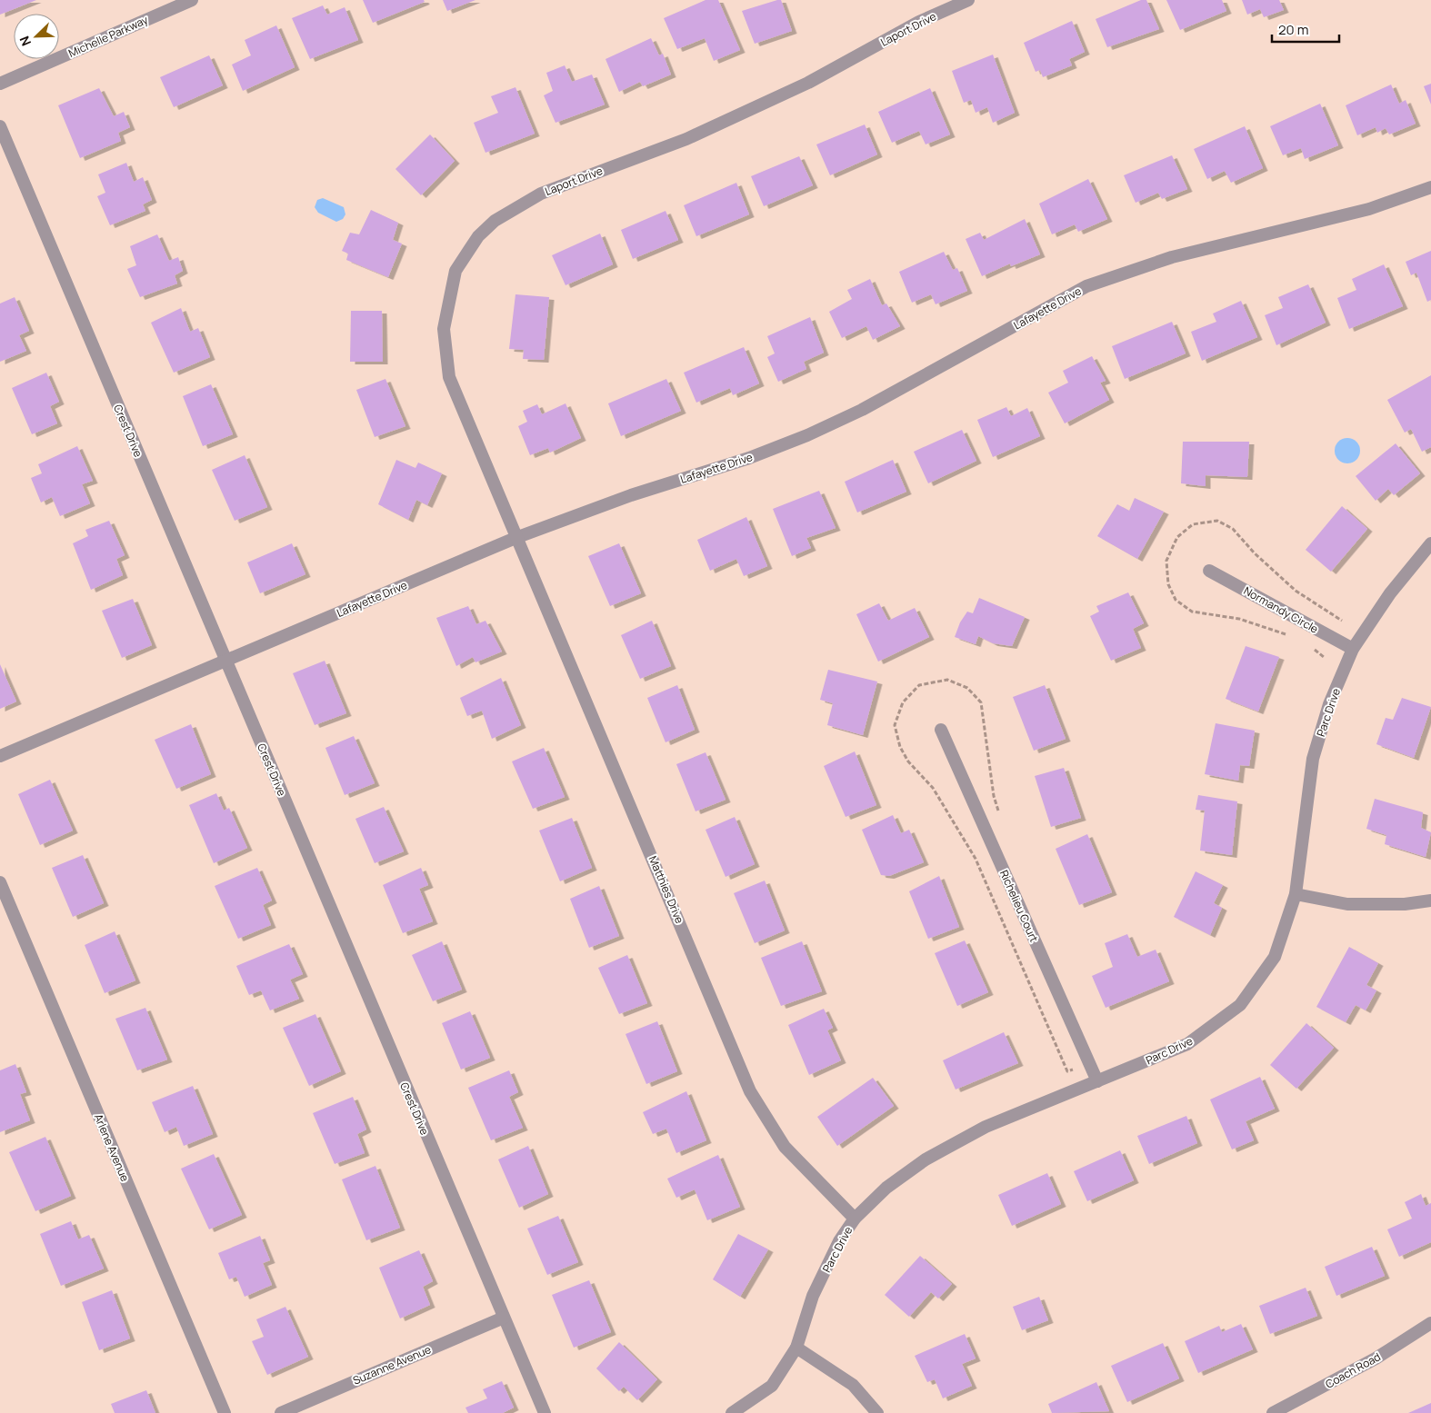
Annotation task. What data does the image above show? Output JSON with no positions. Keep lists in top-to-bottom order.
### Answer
{
  "streets": {
    "street": [
      "Laport Drive",
      "Michelle Parkway",
      "Lafayette Drive",
      "Crest Drive",
      "Normandy Circle",
      "Parc Drive",
      "Matthies Drive",
      "Richelieu Court",
      "Arlene Avenue",
      "Suzanne Avenue",
      "Coach Road"
    ]
  },
  "crossings": [
    ["Laport Drive", "Lafayette Drive"],
    ["Laport Drive", "Matthies Drive"],
    ["Lafayette Drive", "Crest Drive"],
    ["Lafayette Drive", "Matthies Drive"],
    ["Crest Drive", "Suzanne Avenue"],
    ["Normandy Circle", "Parc Drive"],
    ["Parc Drive", "Matthies Drive"],
    ["Parc Drive", "Richelieu Court"]
  ],
  "scale_bar": "20 m",
  "north": "bottom left"
}
